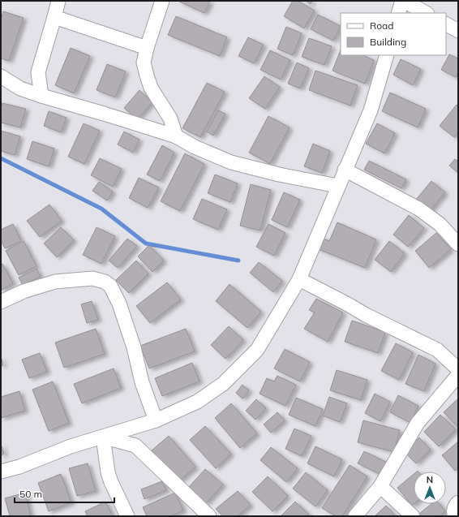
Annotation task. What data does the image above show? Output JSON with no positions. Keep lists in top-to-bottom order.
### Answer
{
  "legend": ["Road", "Building"],
  "scale_bar": "50 m",
  "north": "top"
}
